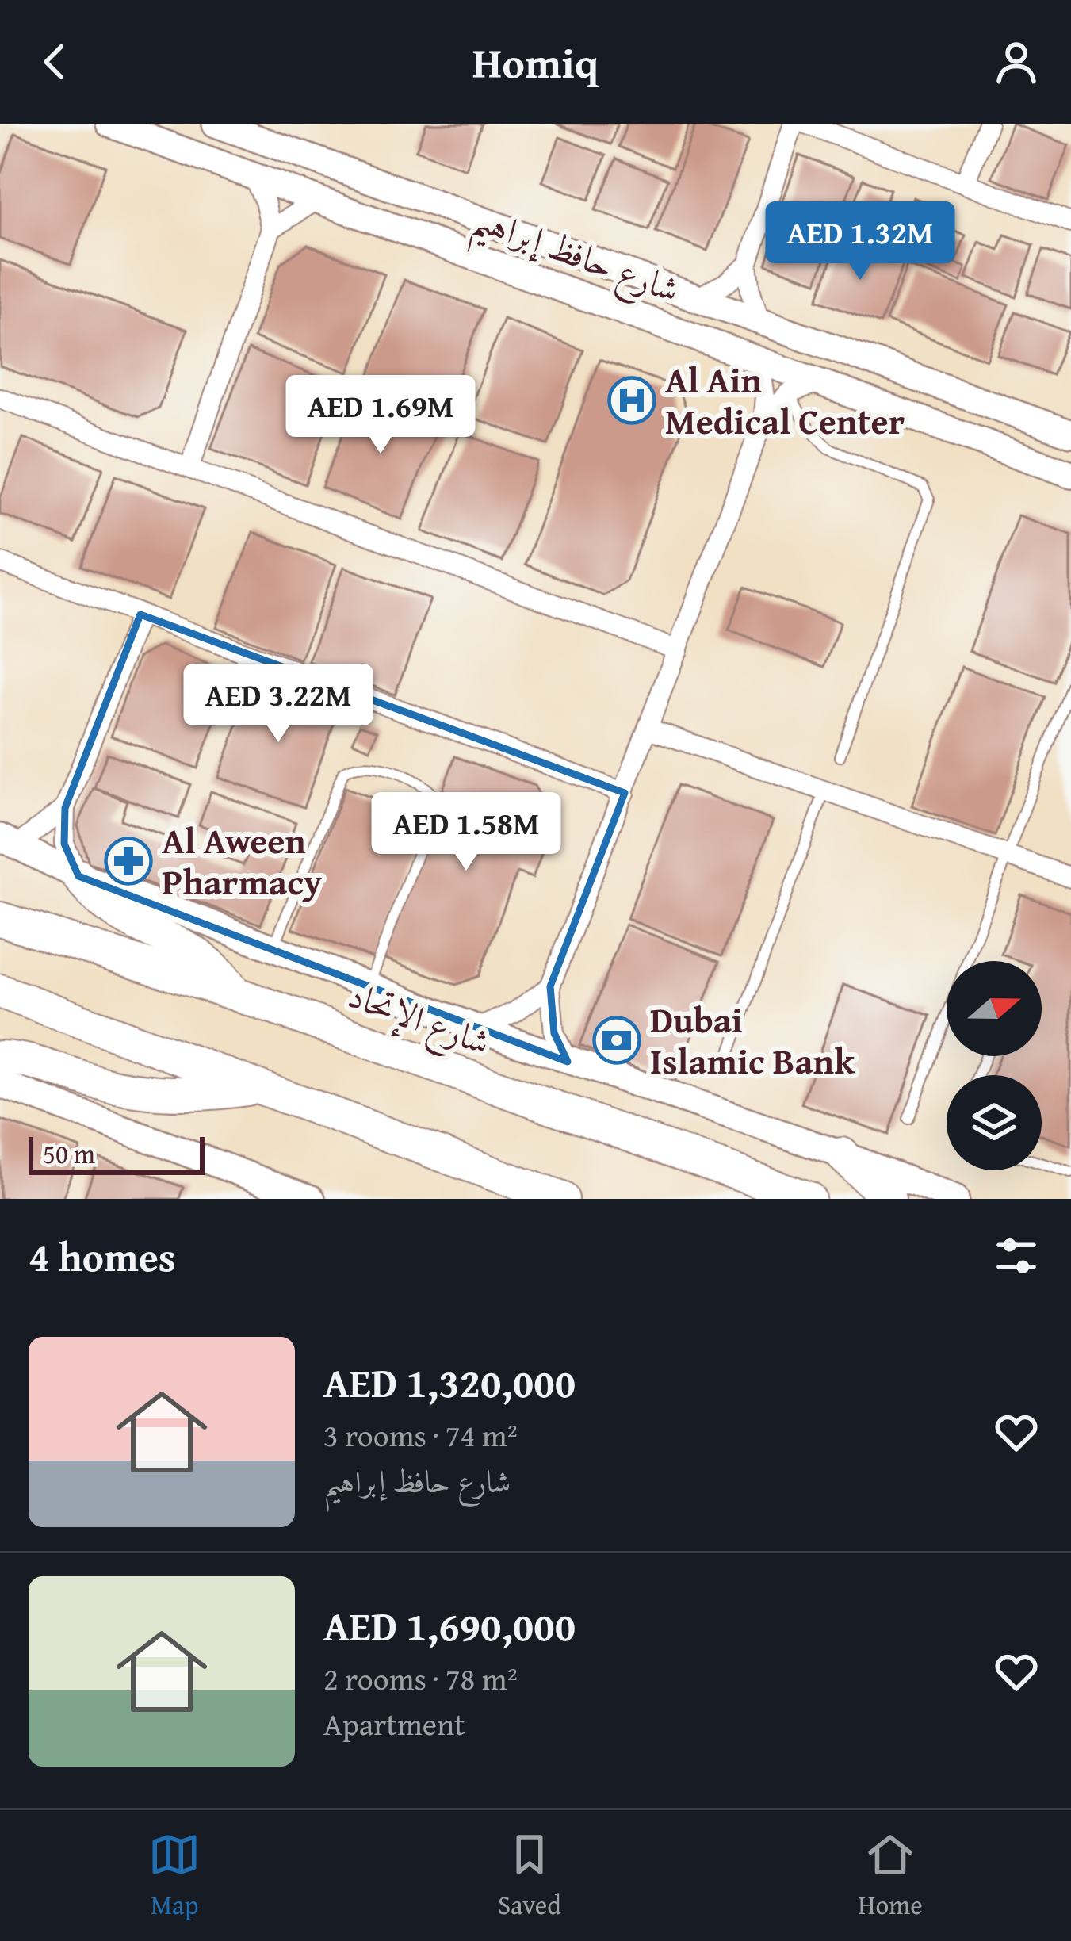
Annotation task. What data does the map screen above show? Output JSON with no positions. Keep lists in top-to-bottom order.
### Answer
{
  "streets": {
    "highway": ["شارع الإتحاد"],
    "street": ["شارع حافظ إبراهيم"]
  },
  "places": {
    "hospital": ["Al Ain Medical Center"],
    "pharmacy": ["Al Aween Pharmacy"],
    "bank": ["Dubai Islamic Bank"]
  },
  "scale_bar": "50 m",
  "north": "right",
  "page": {
    "header": "Homiq",
    "price": [
      "AED 1.32M",
      "AED 1.69M",
      "AED 3.22M",
      "AED 1.58M"
    ],
    "scale": "50 m",
    "heading": "4 homes",
    "list": [
      {
        "name": "AED 1,320,000",
        "note": "3 rooms · 74 m² · شارع حافظ إبراهيم"
      },
      {
        "name": "AED 1,690,000",
        "note": "2 rooms · 78 m² · Apartment"
      }
    ],
    "tabs": ["Map", "Saved", "Home"]
  }
}
